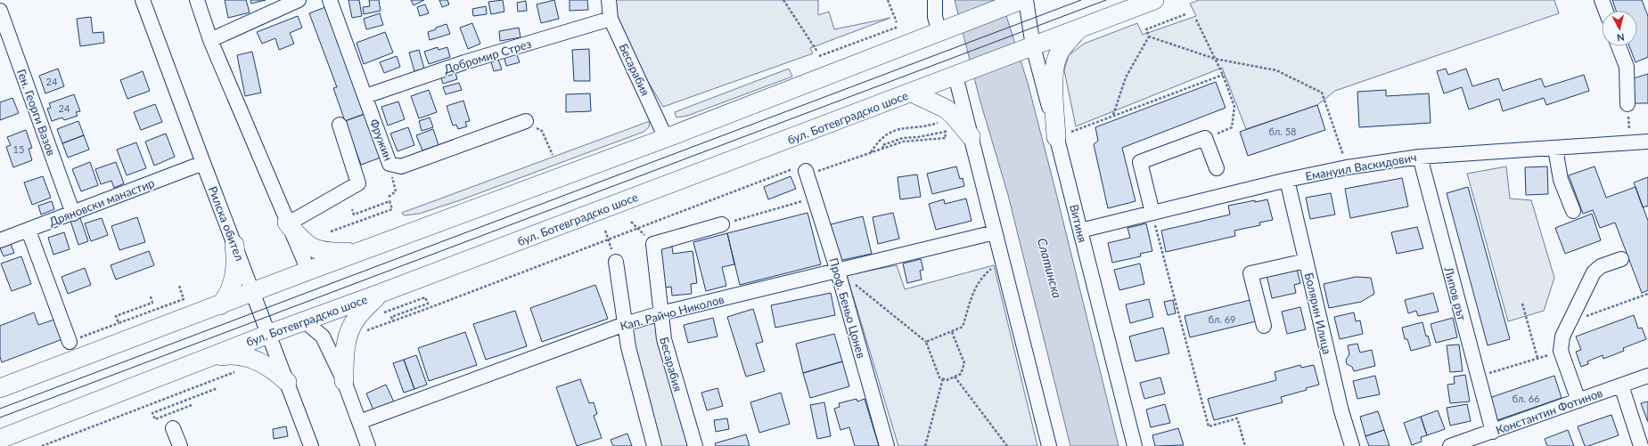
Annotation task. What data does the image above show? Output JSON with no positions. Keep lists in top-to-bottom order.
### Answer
{
  "streets": {
    "main road": ["бул. Ботевградско шосе"],
    "street": [
      "Добромир Стрез",
      "Бесарабия",
      "Ген. Георги Вазов",
      "Фружин",
      "Емануил Васкидович",
      "Дряновски манастир",
      "Рилска обител",
      "Витиня",
      "Липов рът",
      "Проф. Беньо Цонев",
      "Кап. Райчо Николов",
      "Болярин Илица",
      "Константин Фотинов"
    ]
  },
  "crossings": [
    ["Добромир Стрез", "Бесарабия"],
    ["Добромир Стрез", "Фружин"],
    ["Бесарабия", "Кап. Райчо Николов"],
    ["Ген. Георги Вазов", "Дряновски манастир"],
    ["бул. Ботевградско шосе", "Рилска обител"],
    ["бул. Ботевградско шосе", "Витиня"],
    ["Емануил Васкидович", "Витиня"],
    ["Емануил Васкидович", "Липов рът"],
    ["Емануил Васкидович", "Болярин Илица"],
    ["Дряновски манастир", "Рилска обител"],
    ["Липов рът", "Константин Фотинов"],
    ["Проф. Беньо Цонев", "Кап. Райчо Николов"]
  ],
  "water": ["Слатинска"],
  "house_numbers": [
    "24",
    "24",
    "бл. 58",
    "15",
    "бл. 69",
    "бл. 66"
  ],
  "north": "bottom"
}
